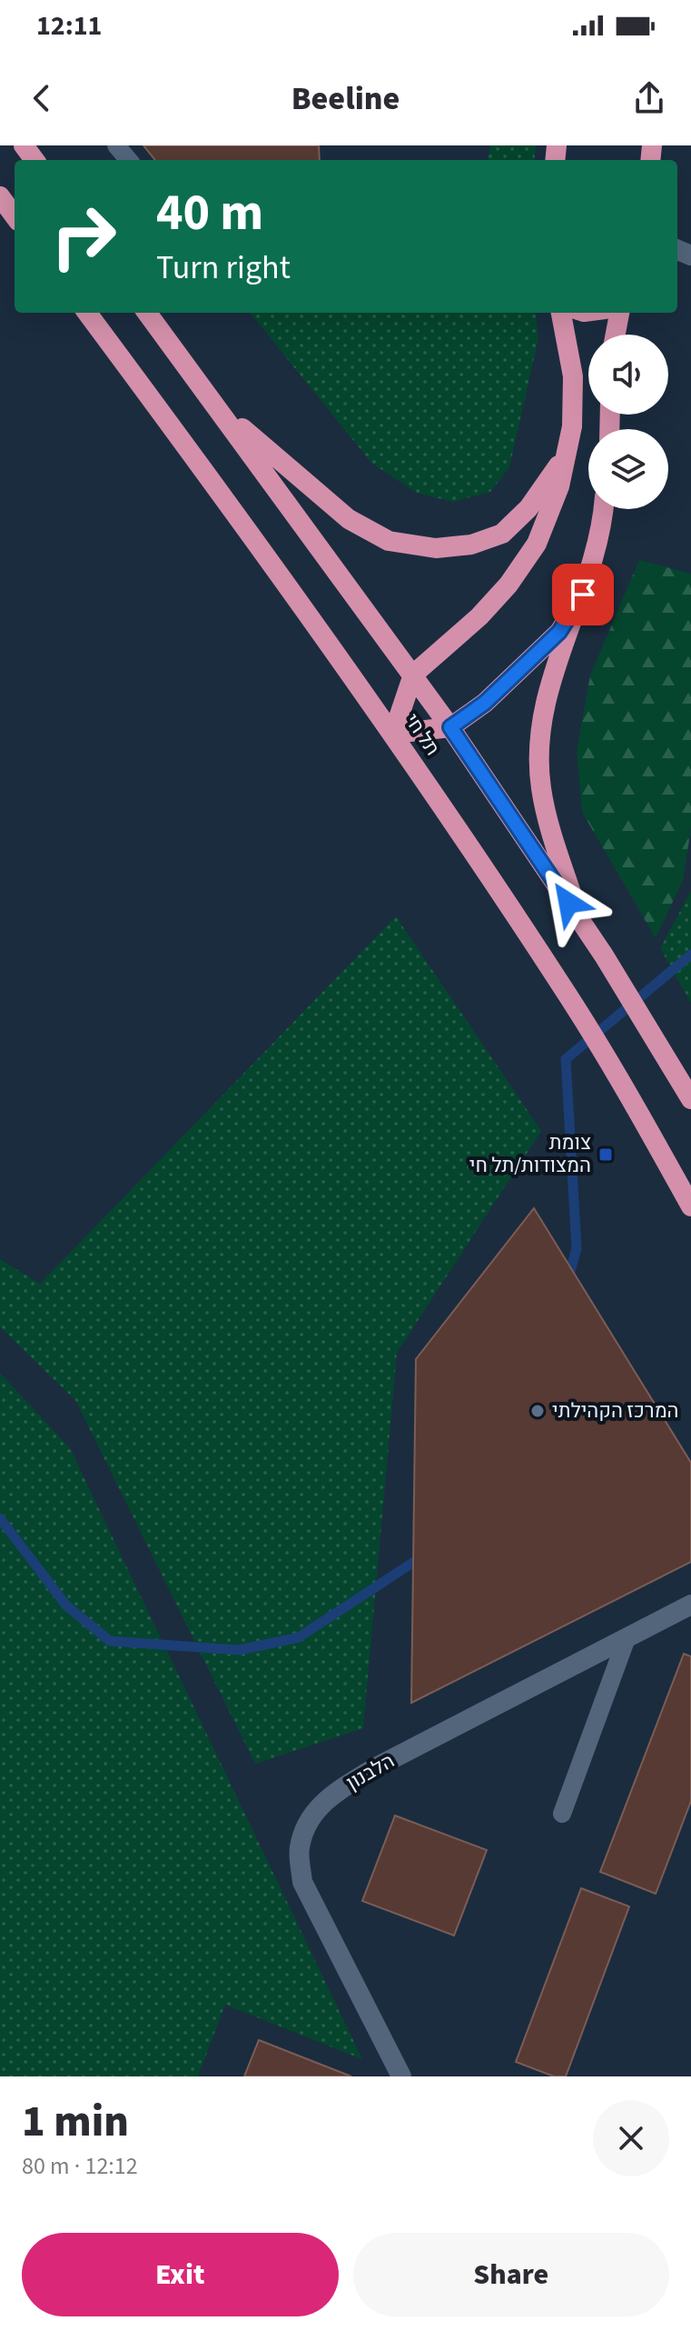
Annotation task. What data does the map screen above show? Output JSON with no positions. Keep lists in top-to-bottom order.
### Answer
{
  "streets": {
    "highway": ["תל חי"],
    "street": ["הלבנון"]
  },
  "places": {
    "transit": ["צומת המצודות/תל חי"],
    "other": ["המרכז הקהילתי"]
  },
  "page": {
    "status": "12:11",
    "header": "Beeline",
    "turn": ["40 m", "Turn right"],
    "heading": ["1 min", "80 m · 12:12"],
    "buttons": ["Exit", "Share"]
  }
}
